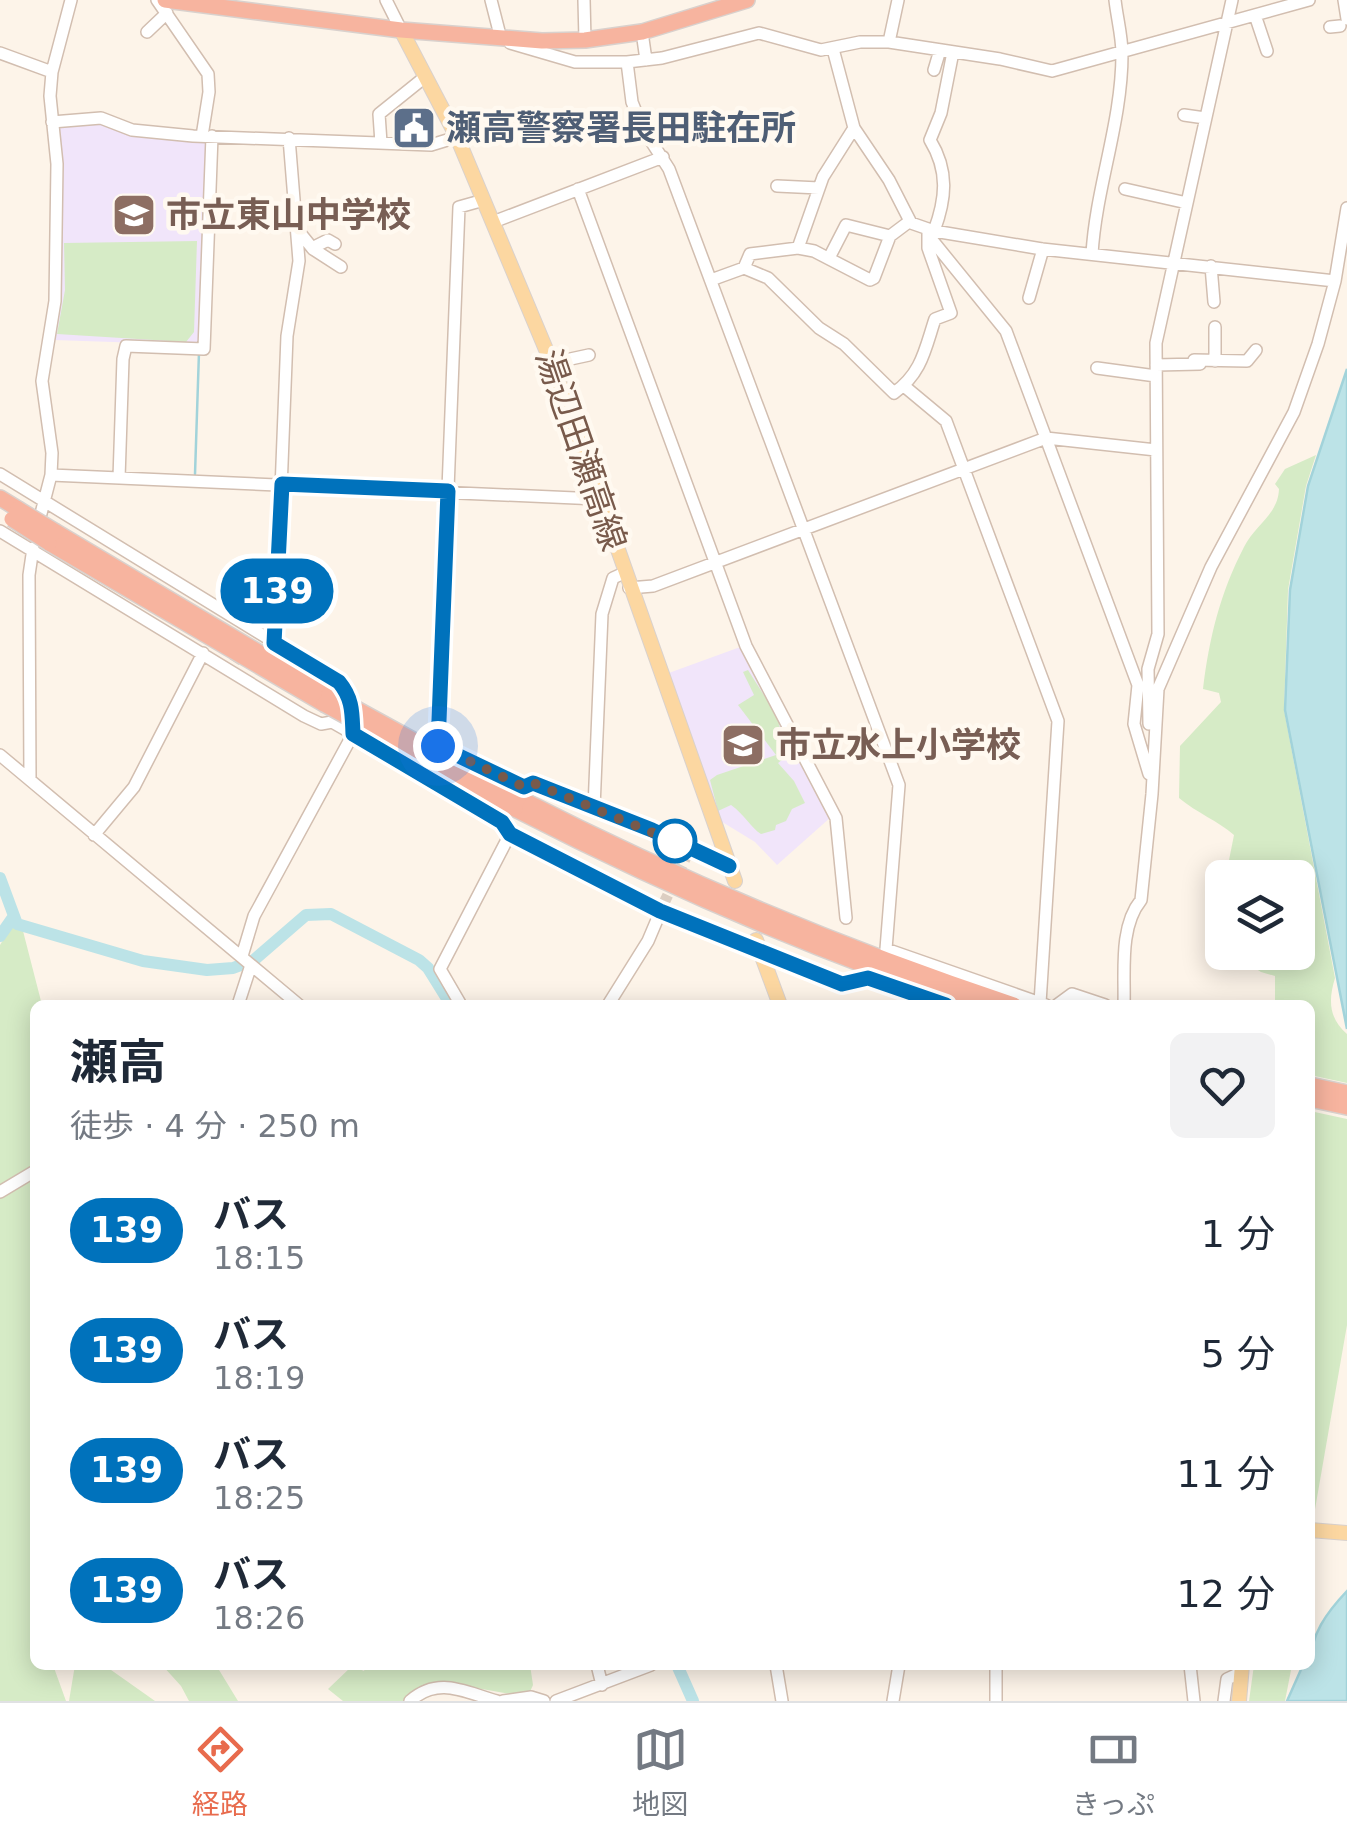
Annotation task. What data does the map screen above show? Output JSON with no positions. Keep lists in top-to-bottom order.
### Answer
{
  "streets": {
    "main road": ["湯辺田瀬高線"]
  },
  "places": {
    "public building": ["瀬高警察署長田駐在所"],
    "school or university": ["市立東山中学校", "市立水上小学校"]
  },
  "lines": ["bus line 139"],
  "page": {
    "on_map": "139",
    "heading": ["瀬高", "徒歩 · 4 分 · 250 m"],
    "list": [
      {
        "mark": "139",
        "name": "バス",
        "note": "18:15",
        "value": "1 分"
      },
      {
        "mark": "139",
        "name": "バス",
        "note": "18:19",
        "value": "5 分"
      },
      {
        "mark": "139",
        "name": "バス",
        "note": "18:25",
        "value": "11 分"
      },
      {
        "mark": "139",
        "name": "バス",
        "note": "18:26",
        "value": "12 分"
      }
    ],
    "tabs": ["経路", "地図", "きっぷ"]
  }
}
